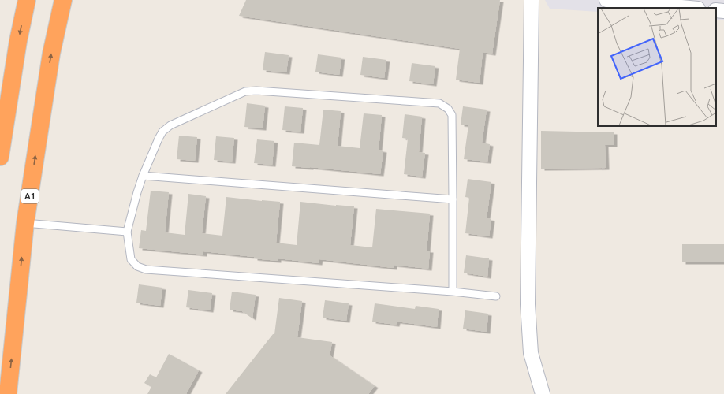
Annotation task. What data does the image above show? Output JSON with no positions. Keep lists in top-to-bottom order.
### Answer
{
  "streets": {
    "highway": ["A1"]
  }
}
